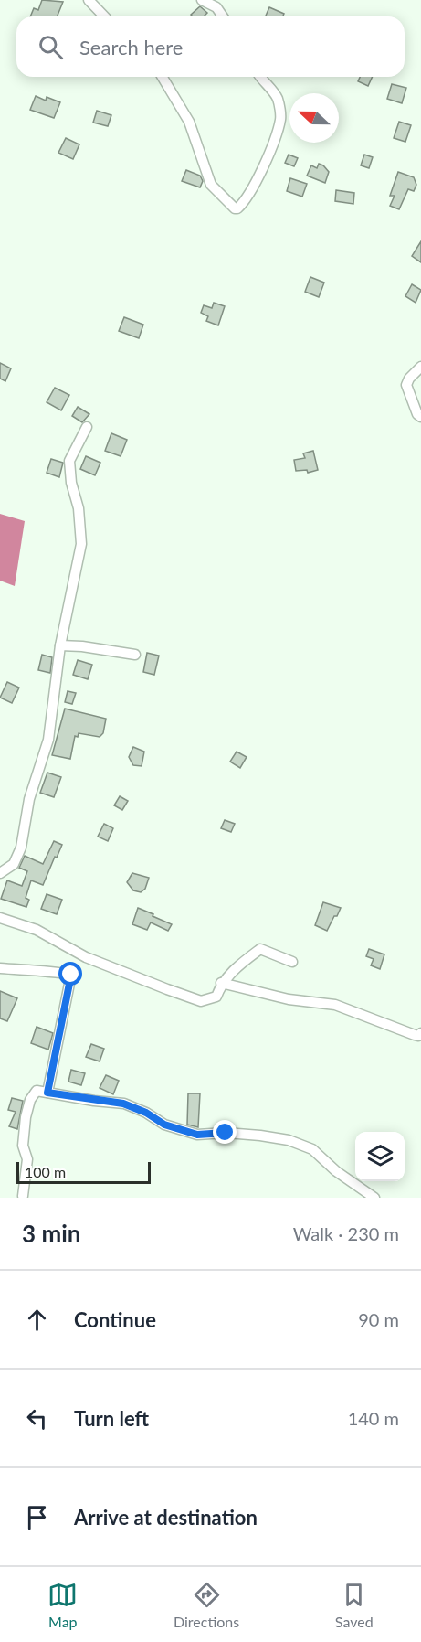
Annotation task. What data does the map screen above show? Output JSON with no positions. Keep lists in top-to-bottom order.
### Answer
{
  "scale_bar": "100 m",
  "north": "left",
  "page": {
    "search": "Search here",
    "scale": "100 m",
    "heading": ["3 min", "Walk · 230 m"],
    "list": [
      ["Continue", "90 m"],
      ["Turn left", "140 m"],
      "Arrive at destination"
    ],
    "nav": ["Map", "Directions", "Saved"]
  }
}
